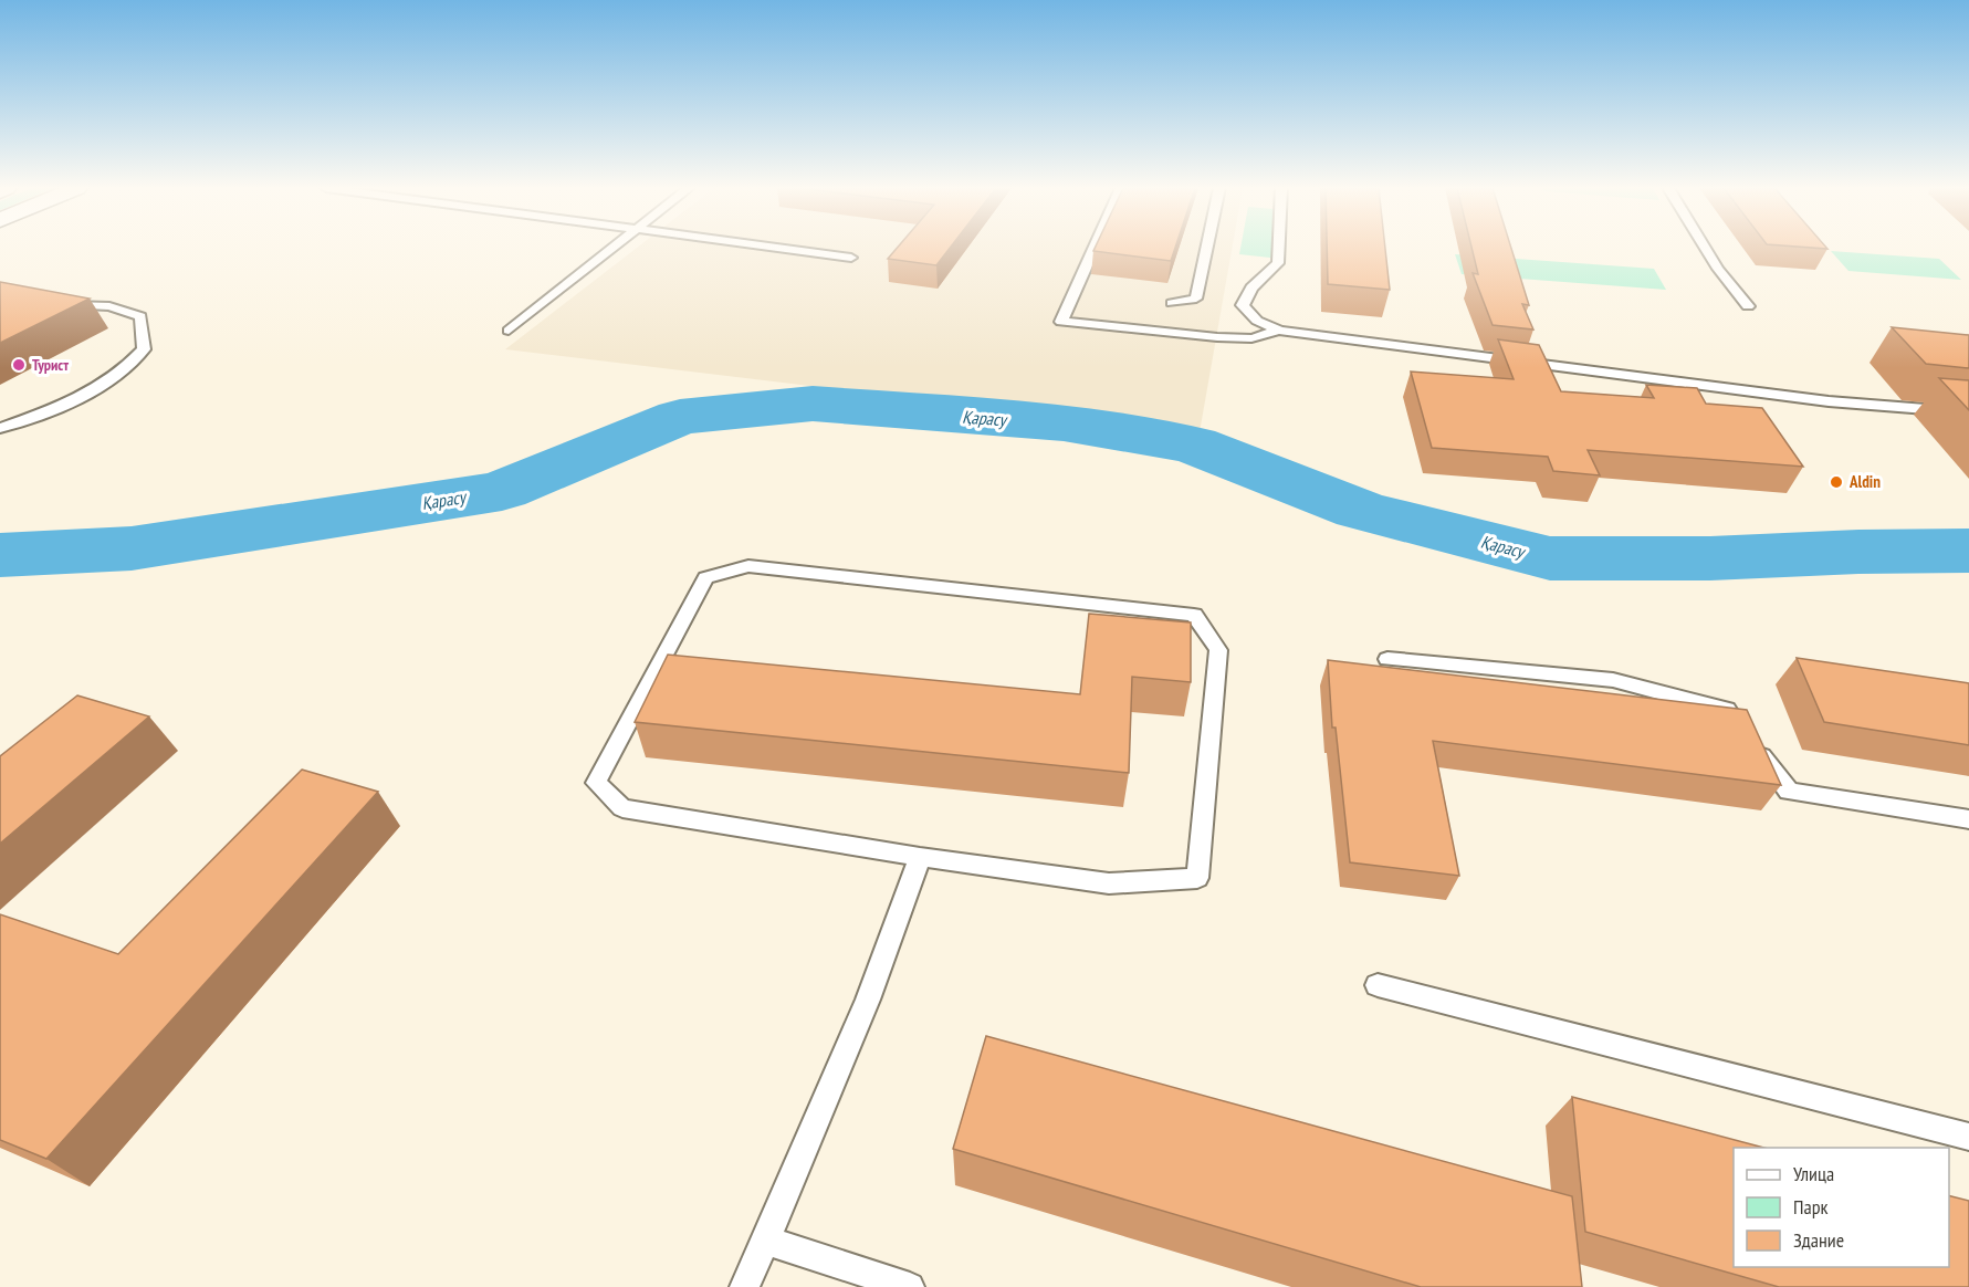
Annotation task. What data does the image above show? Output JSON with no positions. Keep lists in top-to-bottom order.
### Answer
{
  "water": ["Қарасу"],
  "places": ["Турист", "Aldin"],
  "legend": ["Улица", "Парк", "Здание"]
}
